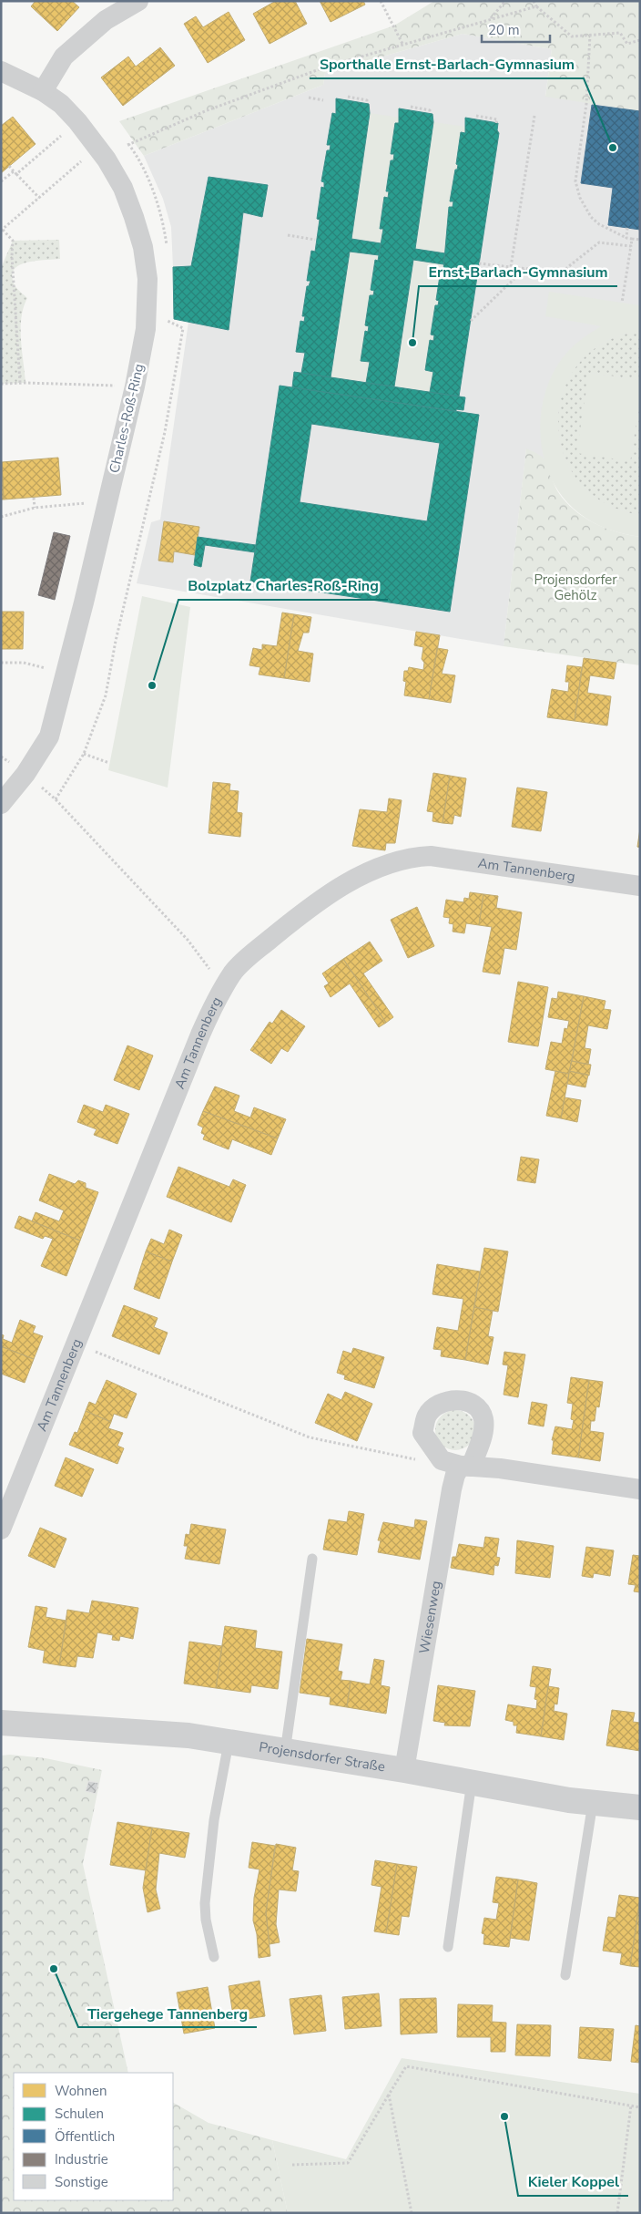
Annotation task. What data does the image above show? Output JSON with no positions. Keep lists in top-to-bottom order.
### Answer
{
  "streets": {
    "street": [
      "Charles-Roß-Ring",
      "Am Tannenberg",
      "Wiesenweg",
      "Projensdorfer Straße"
    ]
  },
  "crossings": [
    ["Wiesenweg", "Projensdorfer Straße"]
  ],
  "parks": ["Projensdorfer Gehölz"],
  "places": [
    "Sporthalle Ernst-Barlach-Gymnasium",
    "Ernst-Barlach-Gymnasium",
    "Bolzplatz Charles-Roß-Ring",
    "Tiergehege Tannenberg",
    "Kieler Koppel"
  ],
  "legend": [
    "Wohnen",
    "Schulen",
    "Öffentlich",
    "Industrie",
    "Sonstige"
  ],
  "scale_bar": "20 m"
}
